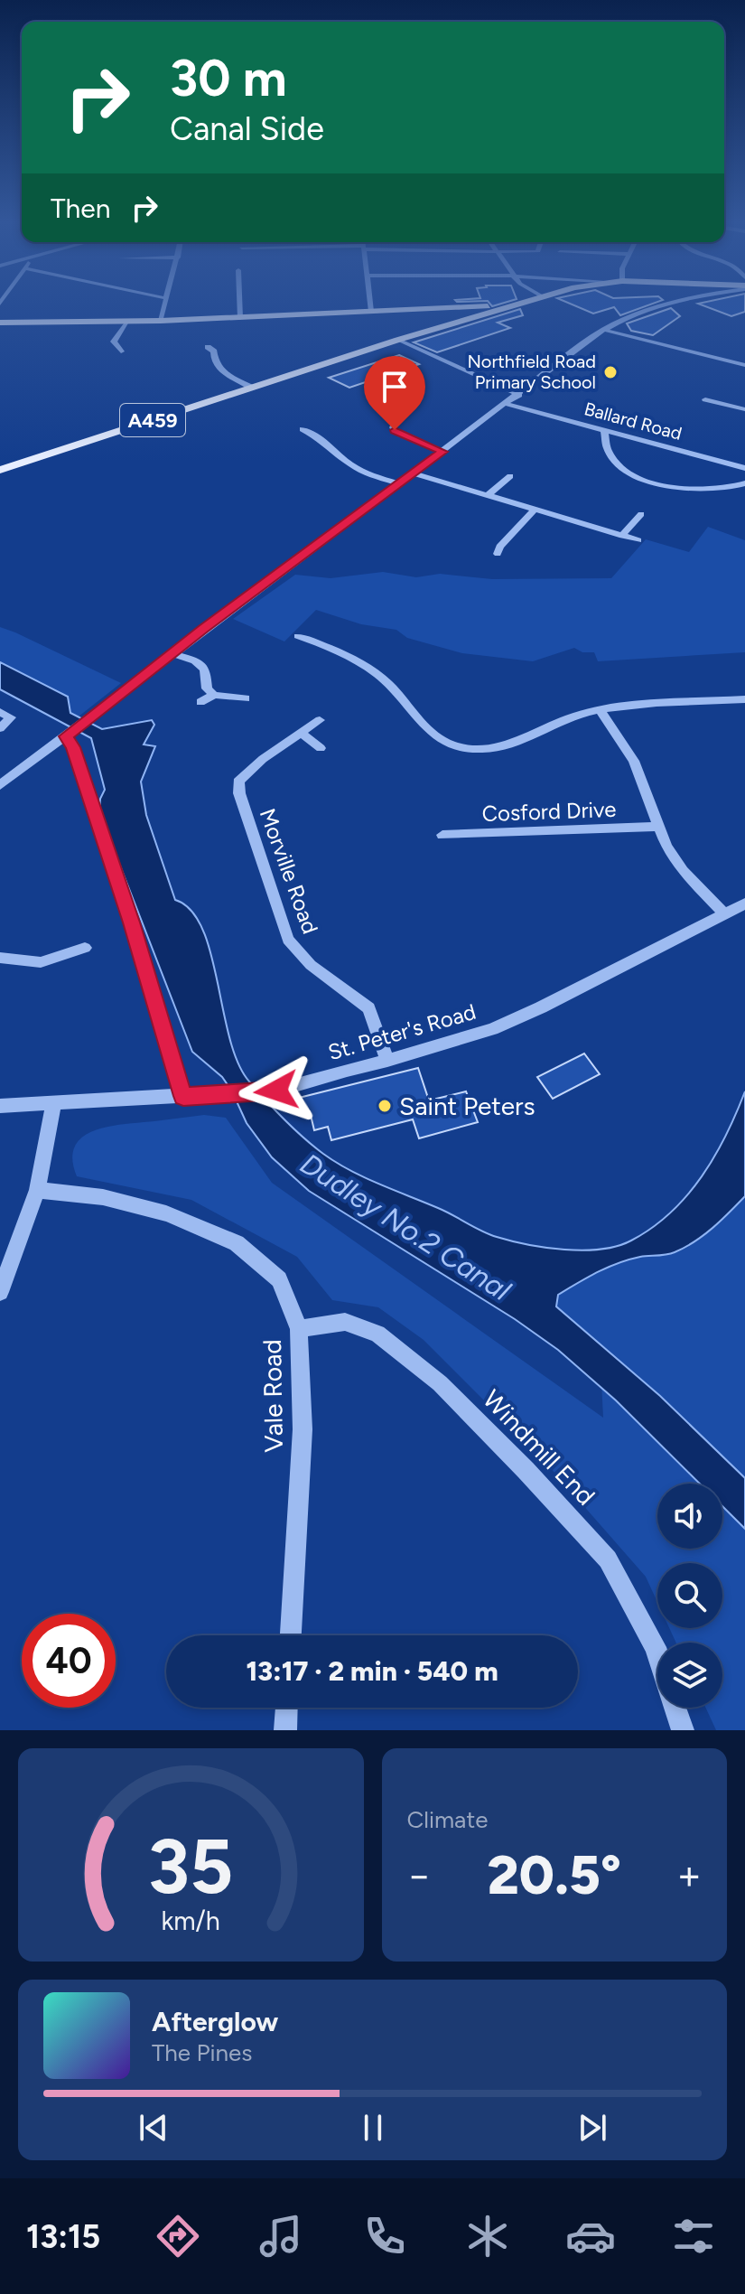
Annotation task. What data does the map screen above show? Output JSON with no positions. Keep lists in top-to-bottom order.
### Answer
{
  "streets": {
    "main road": ["A459"],
    "street": [
      "Ballard Road",
      "Cosford Drive",
      "Morville Road",
      "St. Peter's Road",
      "Vale Road",
      "Windmill End"
    ]
  },
  "crossings": [
    ["Morville Road", "St. Peter's Road"],
    ["Vale Road", "Windmill End"]
  ],
  "water": ["Dudley No.2 Canal"],
  "places": ["Northfield Road Primary School", "Saint Peters"],
  "page": {
    "turn": ["30 m", "Canal Side"],
    "then": "Then",
    "limit": "40",
    "trip": "13:17 · 2 min · 540 m",
    "tile": "Climate",
    "heat": ["−", "20.5°", "+"],
    "song": ["Afterglow", "The Pines"],
    "tabs": "13:15",
    "gauge": ["35", "km/h"]
  }
}
